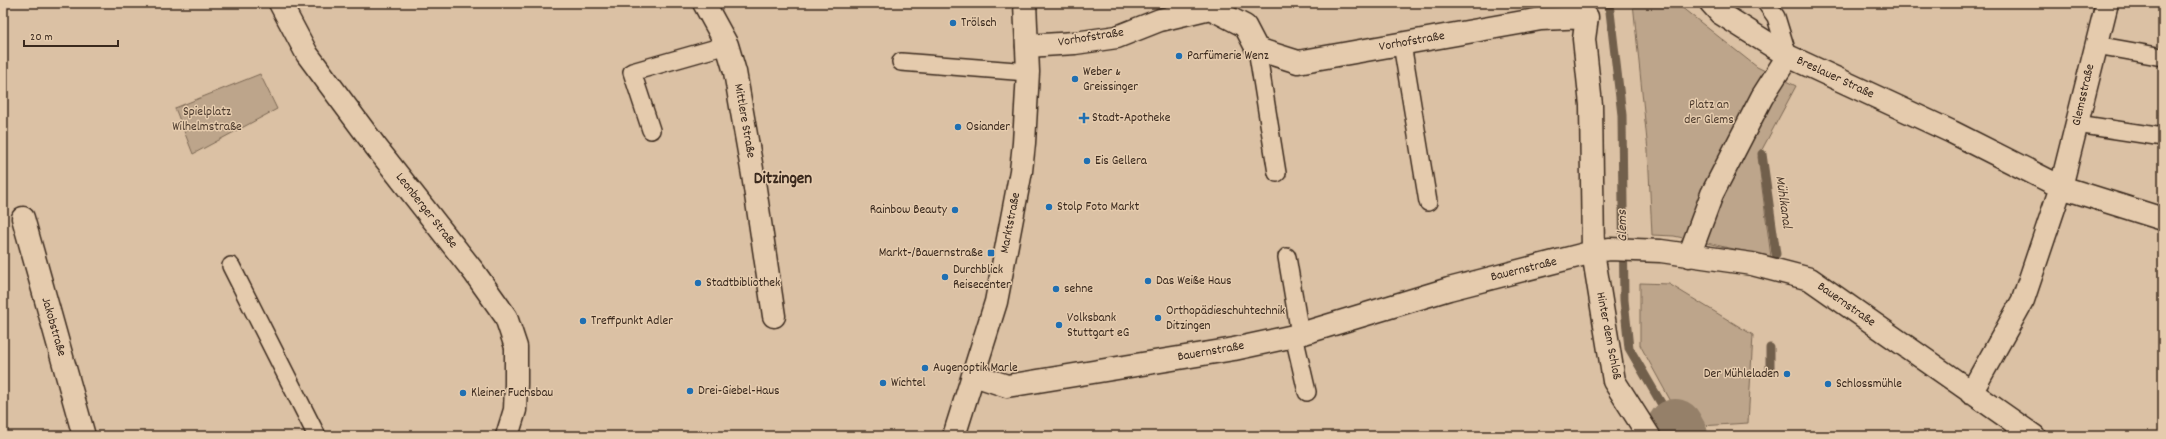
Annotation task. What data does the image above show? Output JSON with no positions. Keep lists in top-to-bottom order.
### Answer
{
  "streets": {
    "street": [
      "Vorhofstraße",
      "Breslauer Straße",
      "Glemsstraße",
      "Mittlere Straße",
      "Leonberger Straße",
      "Marktstraße",
      "Bauernstraße",
      "Jakobstraße",
      "Hinter dem Schloß"
    ]
  },
  "crossings": [
    ["Vorhofstraße", "Marktstraße"],
    ["Vorhofstraße", "Bauernstraße"],
    ["Vorhofstraße", "Hinter dem Schloß"],
    ["Breslauer Straße", "Glemsstraße"],
    ["Breslauer Straße", "Bauernstraße"],
    ["Marktstraße", "Bauernstraße"],
    ["Bauernstraße", "Hinter dem Schloß"]
  ],
  "districts": ["Ditzingen"],
  "water": ["Mühlkanal", "Glems"],
  "parks": ["Platz an der Glems", "Spielplatz Wilhelmstraße"],
  "places": {
    "other": [
      "Trölsch",
      "Parfümerie Wenz",
      "Weber & Greissinger",
      "Osiander",
      "Eis Gellera",
      "Stolp Foto Markt",
      "Rainbow Beauty",
      "Durchblick Reisecenter",
      "Das Weiße Haus",
      "Stadtbibliothek",
      "sehne",
      "Orthopädieschuhtechnik Ditzingen",
      "Treffpunkt Adler",
      "Volksbank Stuttgart eG",
      "Augenoptik Marle",
      "Der Mühleladen",
      "Wichtel",
      "Schlossmühle",
      "Drei-Giebel-Haus",
      "Kleiner Fuchsbau"
    ],
    "health": ["Stadt-Apotheke"],
    "transit": ["Markt-/Bauernstraße"]
  },
  "scale_bar": "20 m"
}
